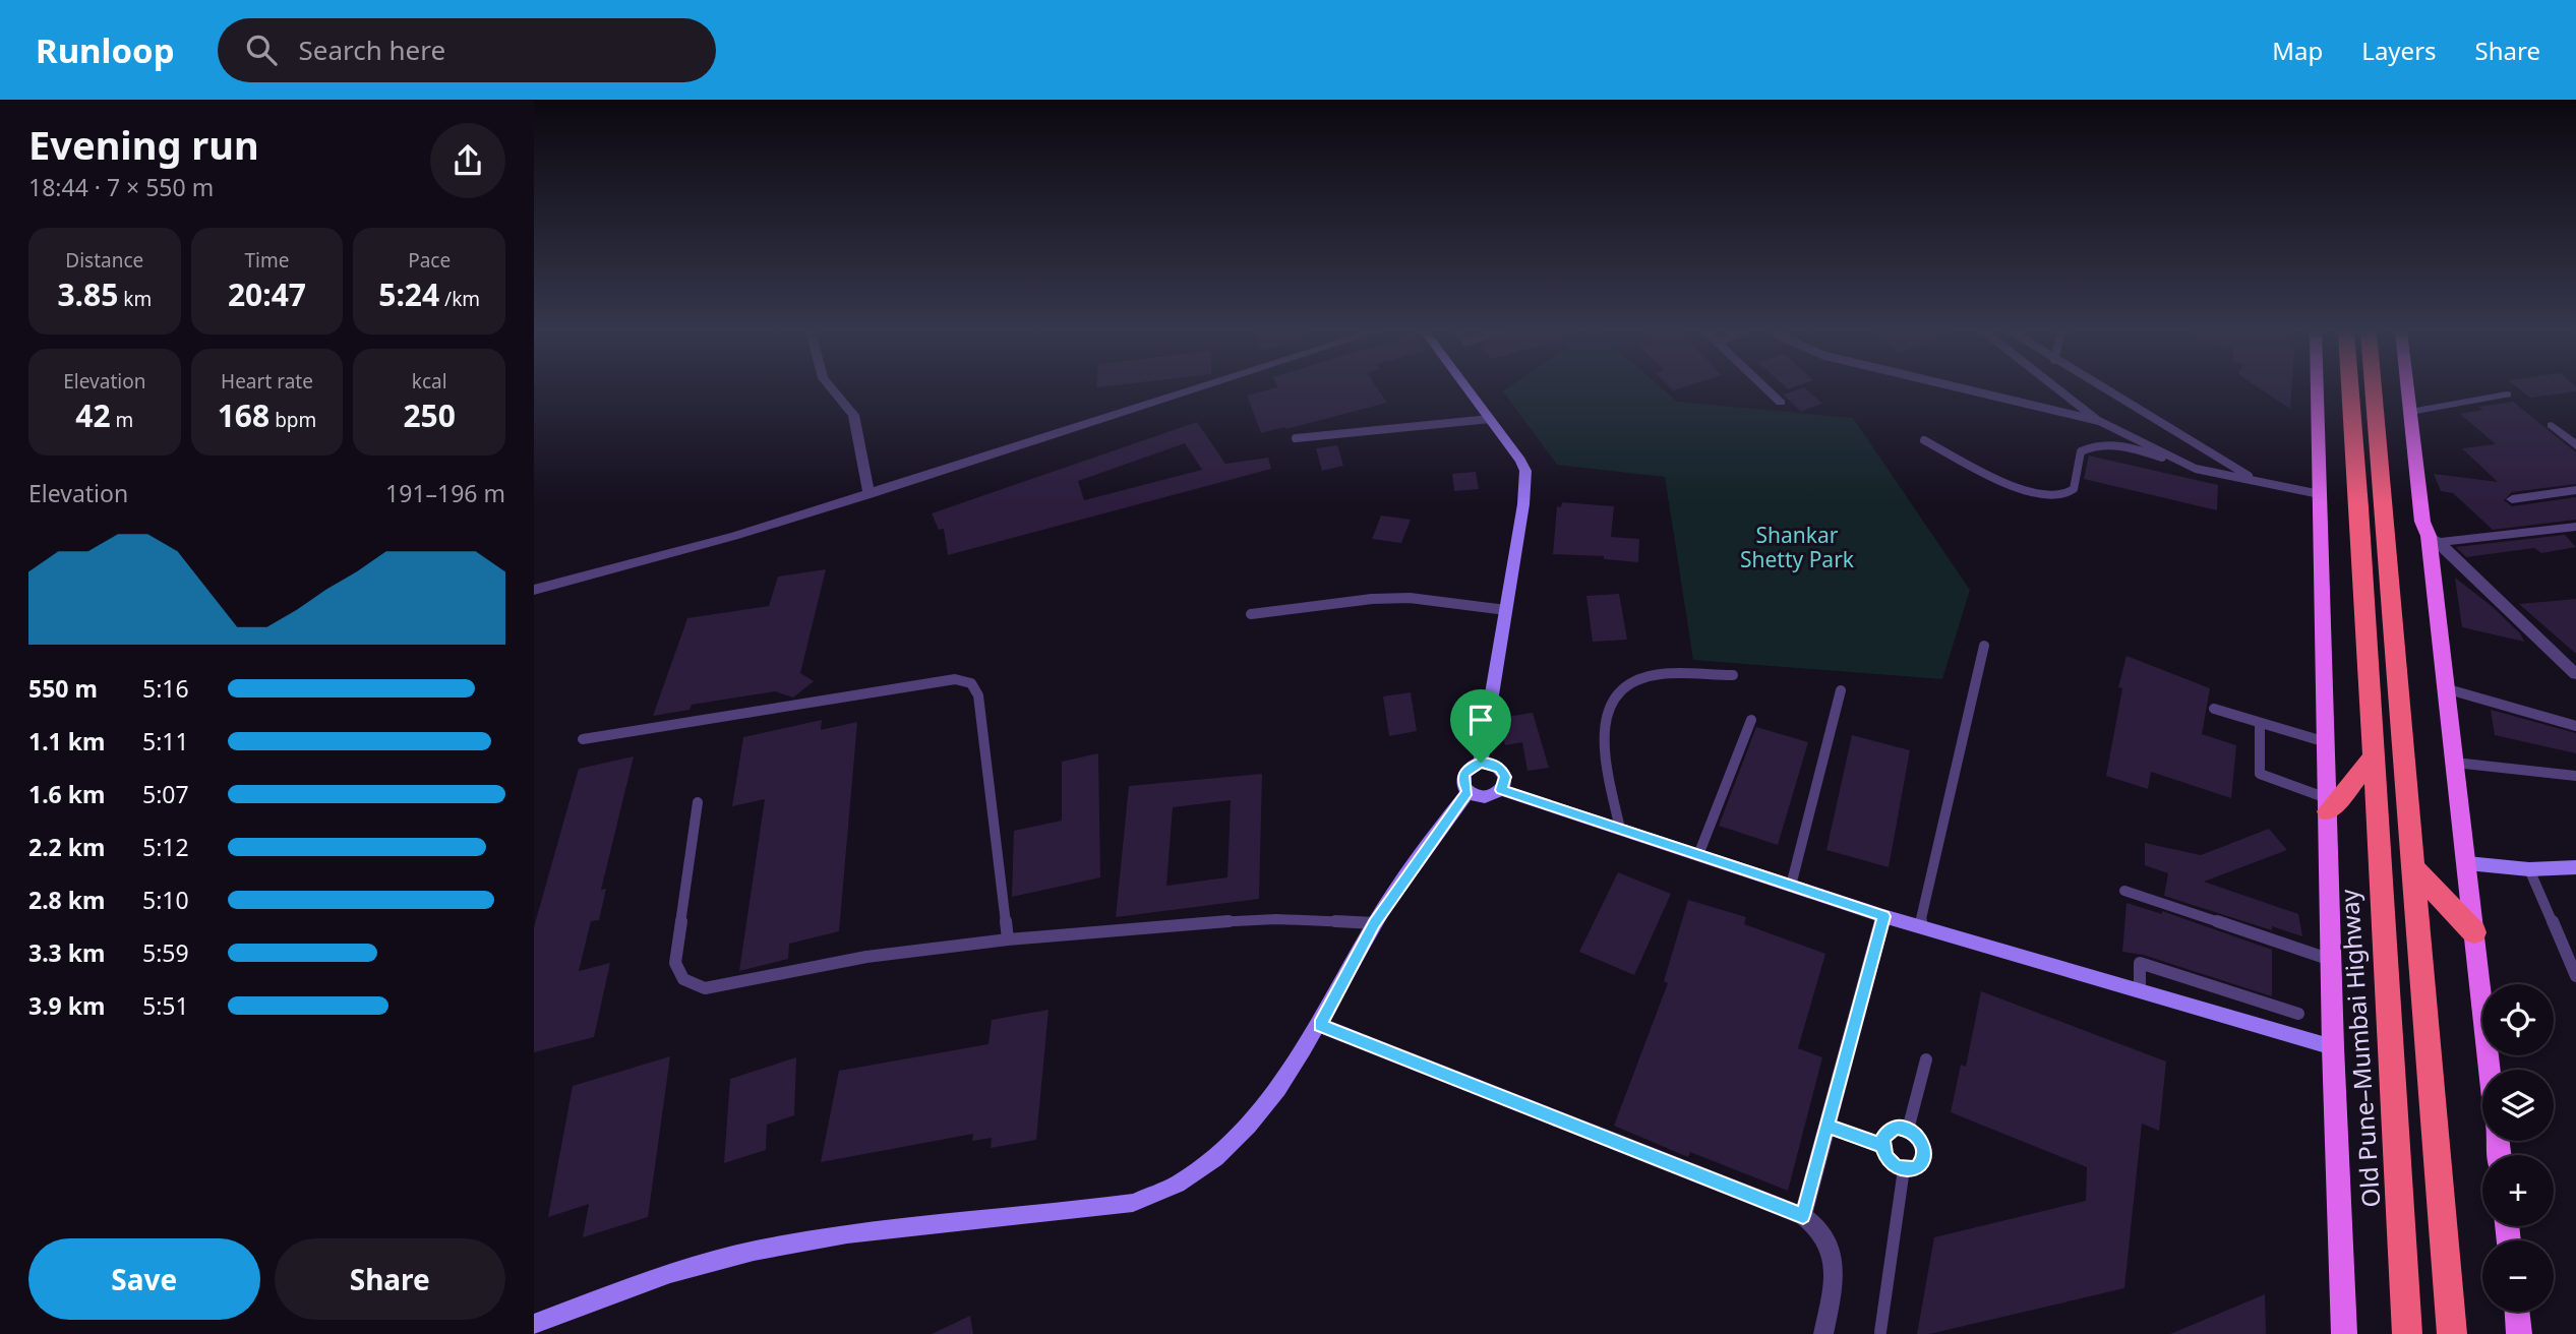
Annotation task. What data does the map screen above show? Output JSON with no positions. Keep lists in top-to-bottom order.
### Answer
{
  "streets": {
    "highway": ["Old Pune–Mumbai Highway"]
  },
  "parks": ["Shankar Shetty Park"],
  "page": {
    "header": "Runloop",
    "search": "Search here",
    "nav": ["Map", "Layers", "Share"],
    "heading": ["Evening run", "18:44 · 7 × 550 m"],
    "stats": [
      ["Distance", "3.85 km"],
      ["Time", "20:47"],
      ["Pace", "5:24 /km"],
      ["Elevation", "42 m"],
      ["Heart rate", "168 bpm"],
      ["kcal", "250"]
    ],
    "chart": ["Elevation", "191–196 m"],
    "list": [
      {
        "name": "550 m",
        "note": "5:16"
      },
      {
        "name": "1.1 km",
        "note": "5:11"
      },
      {
        "name": "1.6 km",
        "note": "5:07"
      },
      {
        "name": "2.2 km",
        "note": "5:12"
      },
      {
        "name": "2.8 km",
        "note": "5:10"
      },
      {
        "name": "3.3 km",
        "note": "5:59"
      },
      {
        "name": "3.9 km",
        "note": "5:51"
      }
    ],
    "map_buttons": ["+", "−"],
    "buttons": ["Save", "Share"]
  }
}
